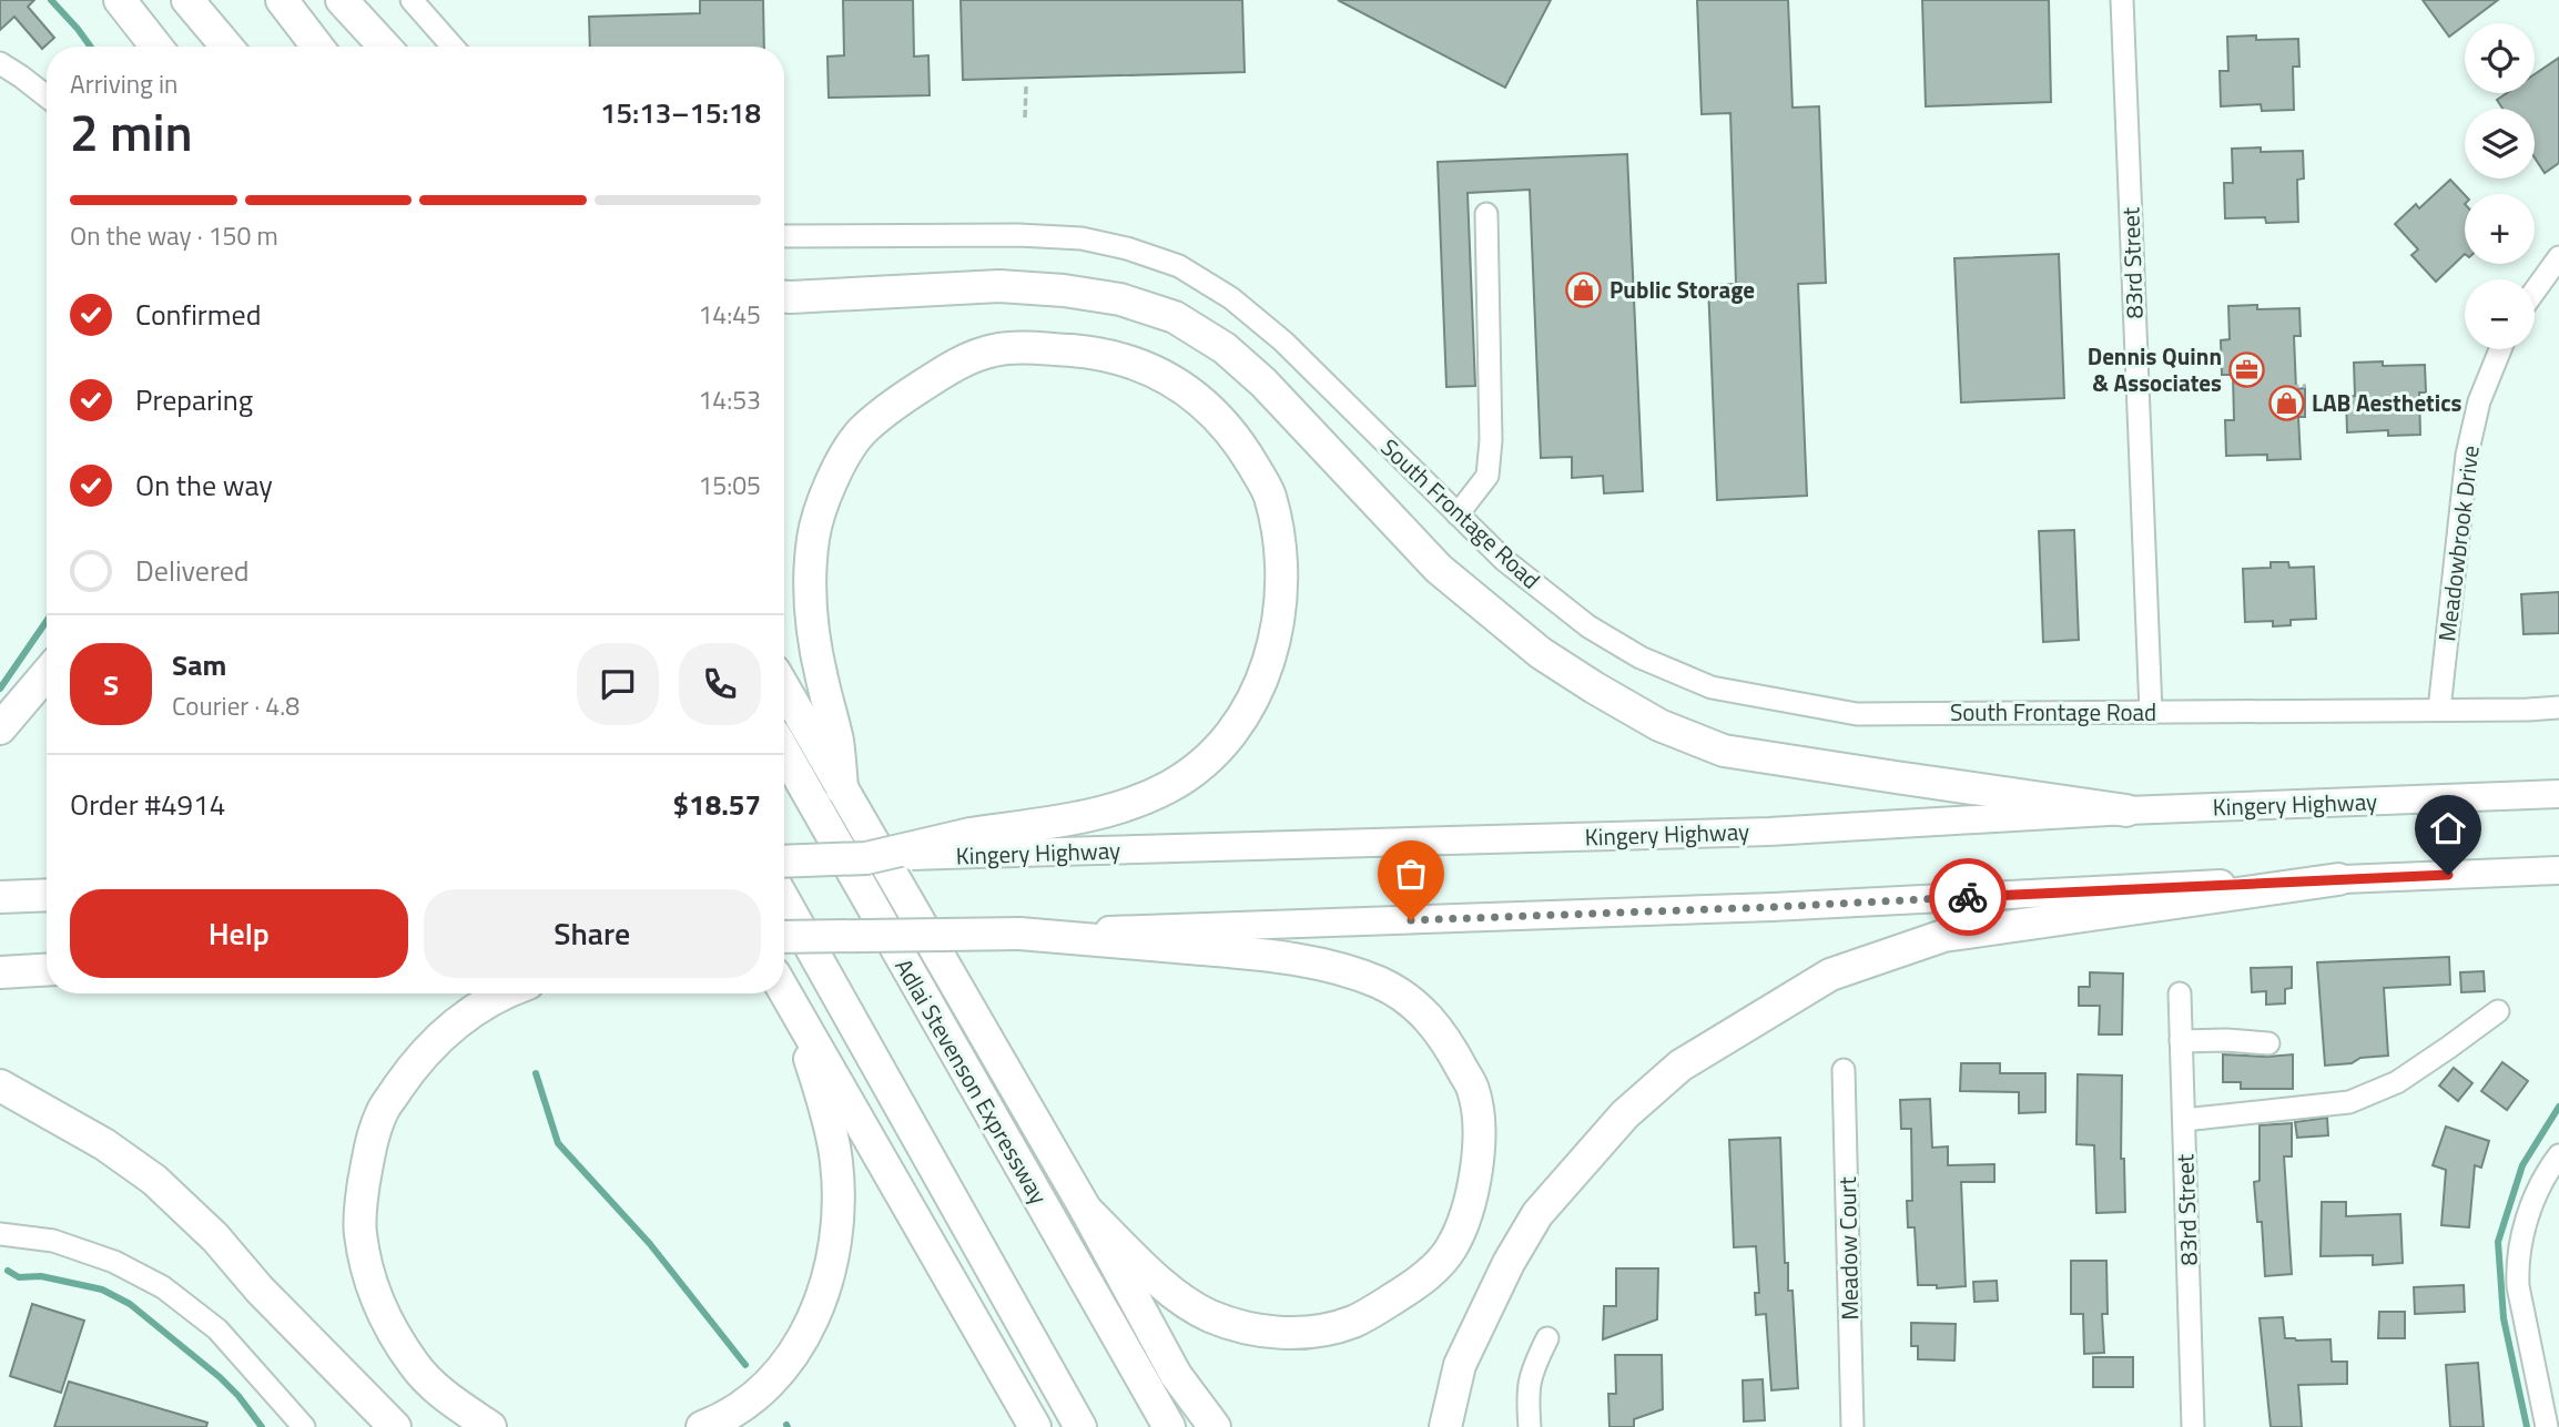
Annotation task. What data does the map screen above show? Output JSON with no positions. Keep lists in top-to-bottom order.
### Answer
{
  "streets": {
    "highway": ["Adlai Stevenson Expressway"],
    "main road": ["Kingery Highway"],
    "street": [
      "83rd Street",
      "South Frontage Road",
      "Meadowbrook Drive",
      "Meadow Court"
    ]
  },
  "crossings": [
    ["83rd Street", "South Frontage Road"],
    ["South Frontage Road", "Meadowbrook Drive"]
  ],
  "places": {
    "shop": ["Public Storage", "LAB Aesthetics"],
    "office": ["Dennis Quinn & Associates"]
  },
  "page": {
    "map_buttons": ["+", "−"],
    "heading": ["2 min", "Arriving in", "15:13–15:18"],
    "panel": [
      "Sam",
      "Courier · 4.8",
      "Order #4914",
      "$18.57"
    ],
    "bar": "On the way · 150 m",
    "list": [
      ["Confirmed", "14:45"],
      ["Preparing", "14:53"],
      ["On the way", "15:05"],
      "Delivered"
    ],
    "round": "S",
    "buttons": ["Help", "Share"]
  }
}
